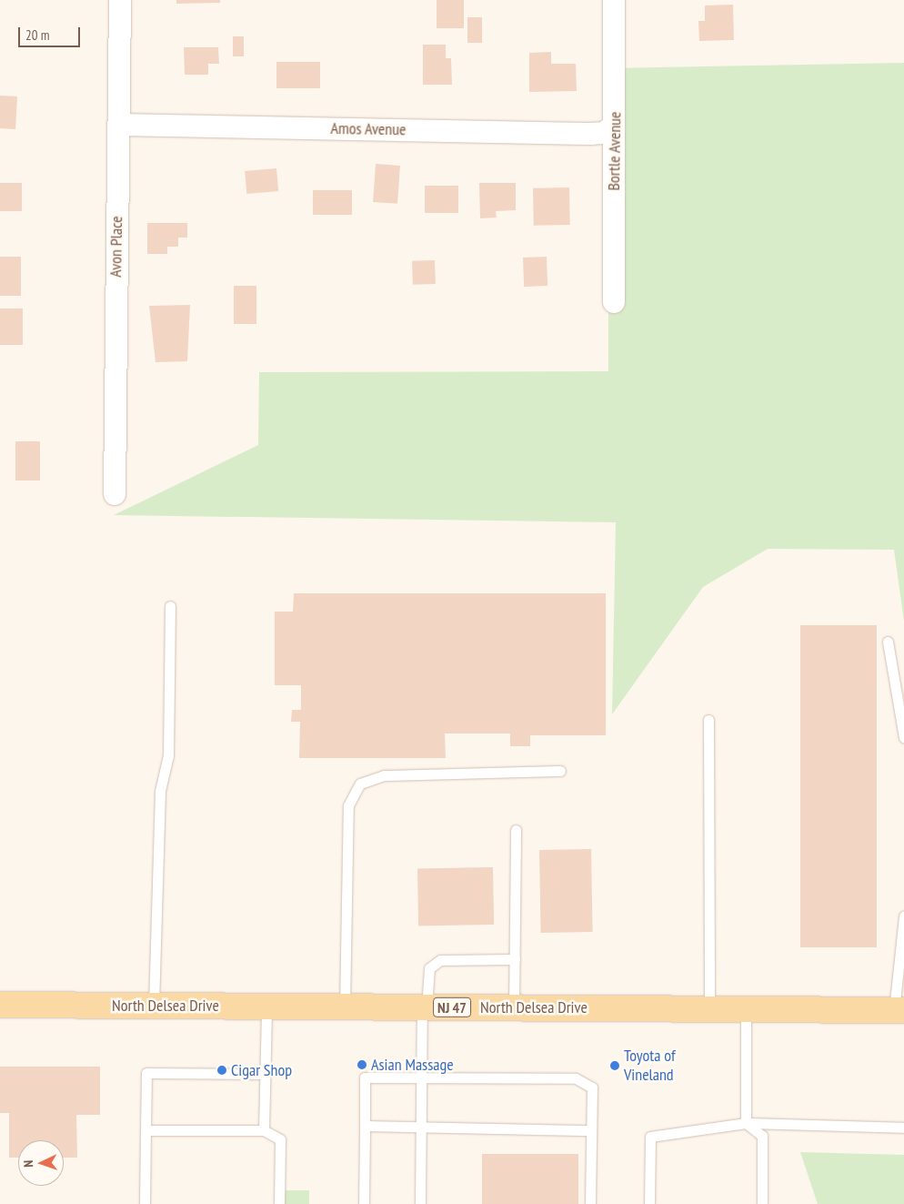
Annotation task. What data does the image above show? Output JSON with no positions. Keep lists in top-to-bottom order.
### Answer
{
  "streets": {
    "main road": ["North Delsea Drive", "NJ 47"],
    "street": ["Amos Avenue", "Bortle Avenue", "Avon Place"]
  },
  "crossings": [
    ["Amos Avenue", "Bortle Avenue"],
    ["Amos Avenue", "Avon Place"]
  ],
  "places": ["Asian Massage", "Toyota of Vineland", "Cigar Shop"],
  "scale_bar": "20 m",
  "north": "left"
}
